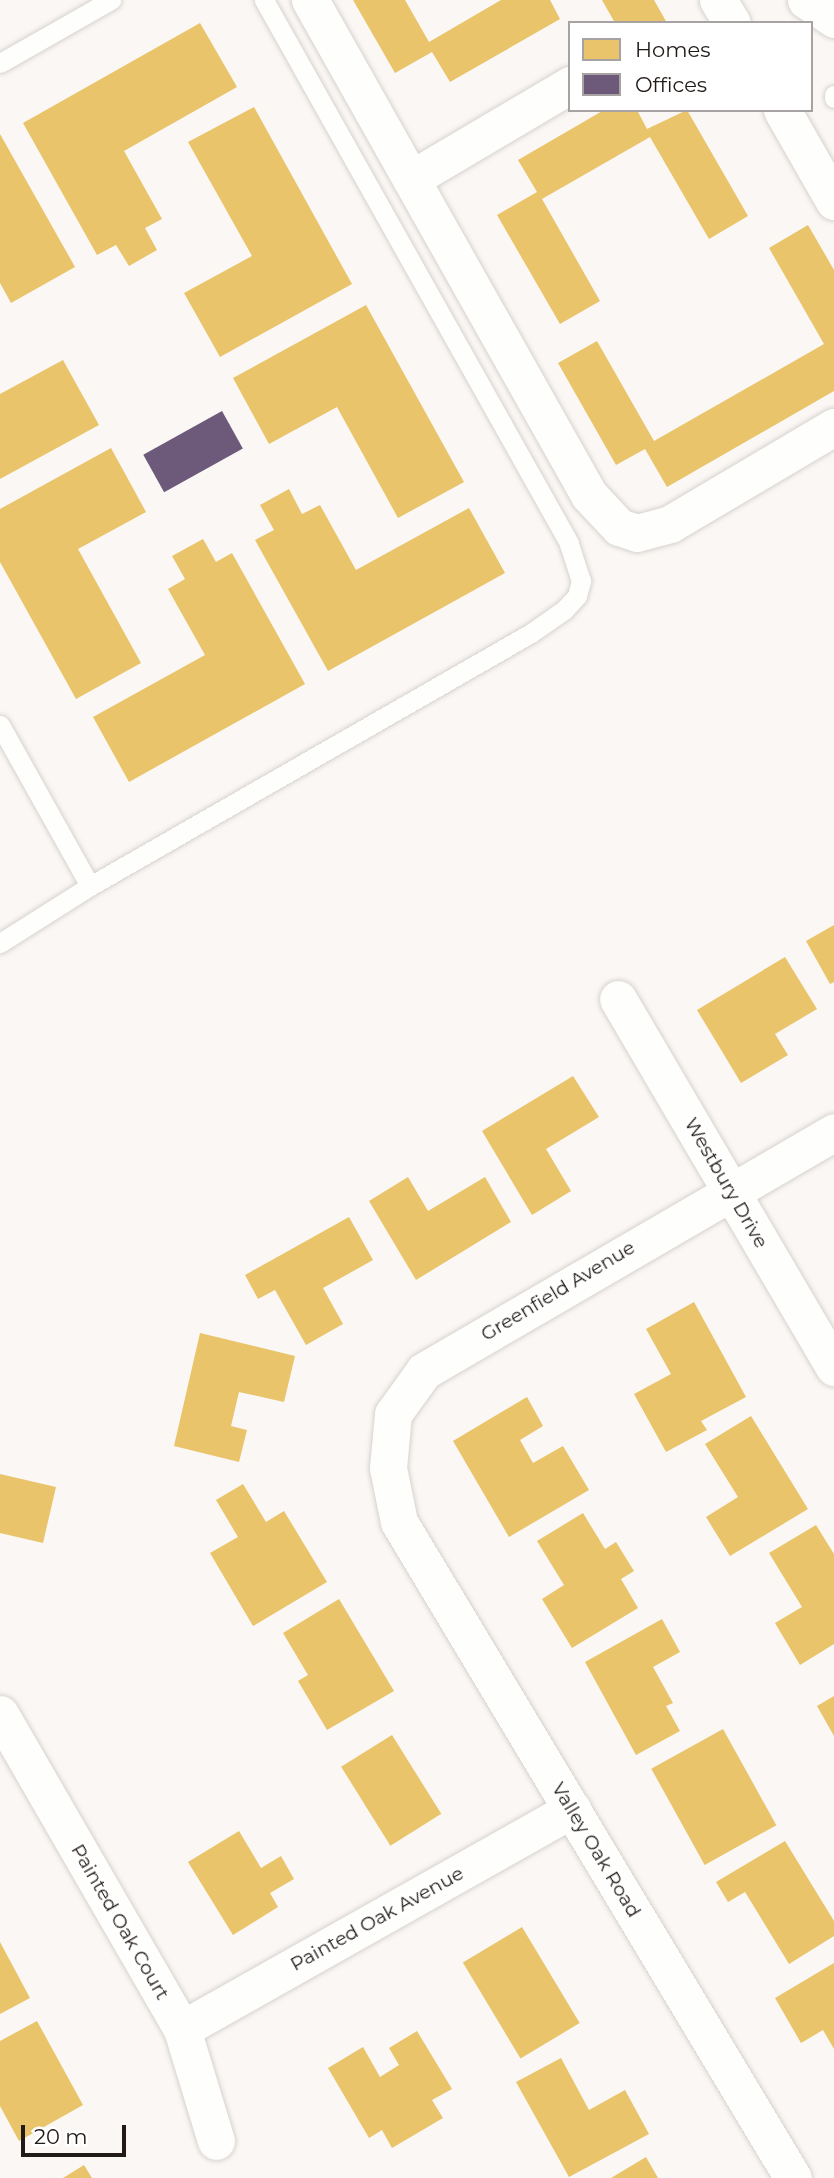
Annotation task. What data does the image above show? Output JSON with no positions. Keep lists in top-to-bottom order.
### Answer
{
  "streets": {
    "street": [
      "Westbury Drive",
      "Greenfield Avenue",
      "Valley Oak Road",
      "Painted Oak Avenue",
      "Painted Oak Court"
    ]
  },
  "crossings": [
    ["Westbury Drive", "Greenfield Avenue"],
    ["Greenfield Avenue", "Valley Oak Road"],
    ["Valley Oak Road", "Painted Oak Avenue"],
    ["Painted Oak Avenue", "Painted Oak Court"]
  ],
  "legend": ["Homes", "Offices"],
  "scale_bar": "20 m"
}
